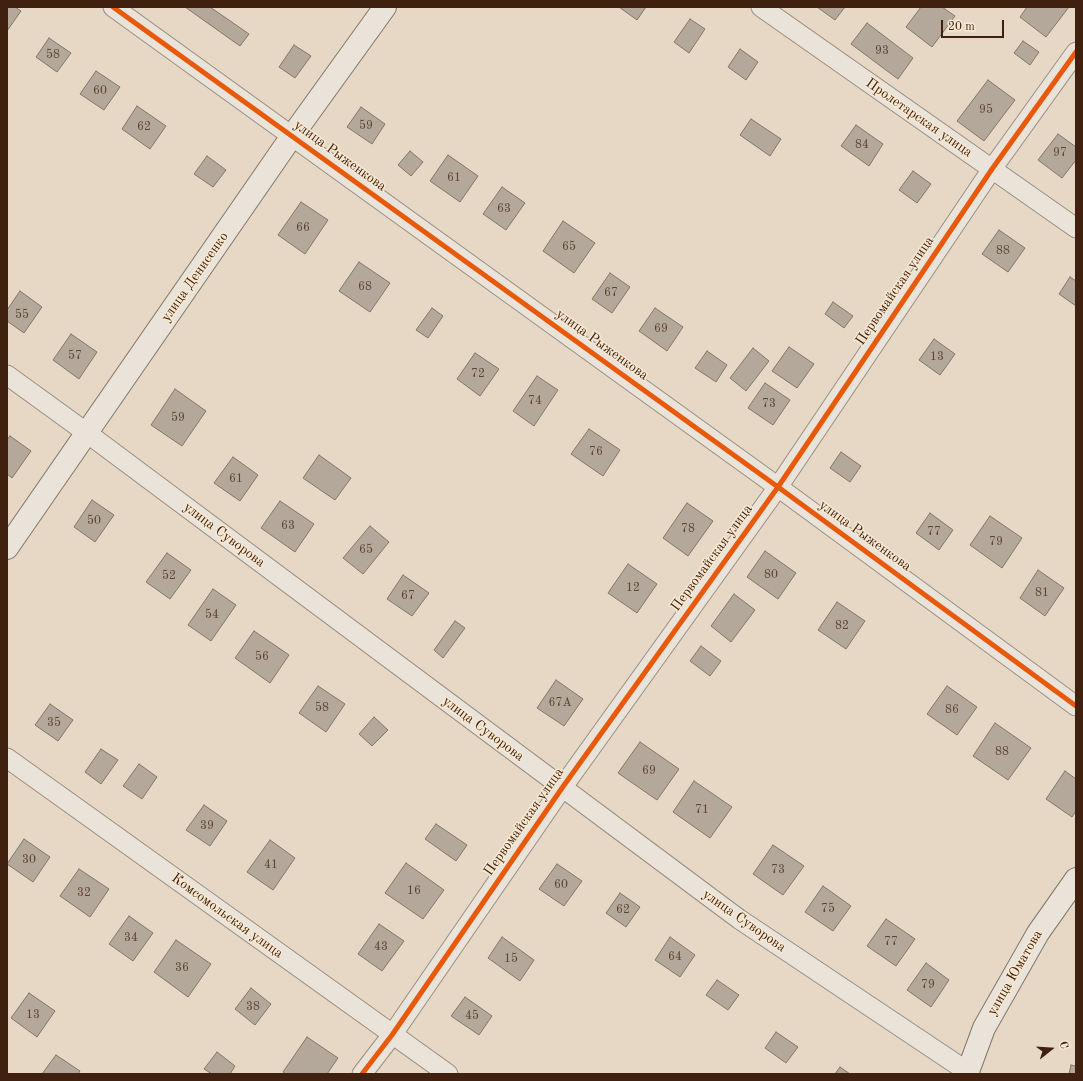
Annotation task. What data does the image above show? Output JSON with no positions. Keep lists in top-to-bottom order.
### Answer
{
  "streets": {
    "street": [
      "Пролетарская улица",
      "улица Рыженкова",
      "улица Денисенко",
      "Первомайская улица",
      "улица Суворова",
      "Комсомольская улица",
      "улица Юматова"
    ]
  },
  "crossings": [
    ["Пролетарская улица", "Первомайская улица"],
    ["улица Рыженкова", "улица Денисенко"],
    ["улица Рыженкова", "Первомайская улица"],
    ["улица Денисенко", "улица Суворова"],
    ["Первомайская улица", "улица Суворова"],
    ["Первомайская улица", "Комсомольская улица"],
    ["улица Суворова", "улица Юматова"]
  ],
  "house_numbers": [
    "93",
    "58",
    "60",
    "95",
    "59",
    "62",
    "84",
    "97",
    "61",
    "63",
    "66",
    "65",
    "88",
    "68",
    "67",
    "55",
    "69",
    "57",
    "13",
    "72",
    "74",
    "73",
    "59",
    "76",
    "61",
    "50",
    "63",
    "78",
    "77",
    "79",
    "65",
    "80",
    "52",
    "12",
    "81",
    "67",
    "54",
    "82",
    "56",
    "67А",
    "58",
    "86",
    "35",
    "88",
    "69",
    "71",
    "39",
    "30",
    "41",
    "73",
    "60",
    "16",
    "32",
    "75",
    "62",
    "34",
    "77",
    "43",
    "64",
    "15",
    "36",
    "79",
    "38",
    "13",
    "45"
  ],
  "scale_bar": "20 m",
  "north": "right"
}
